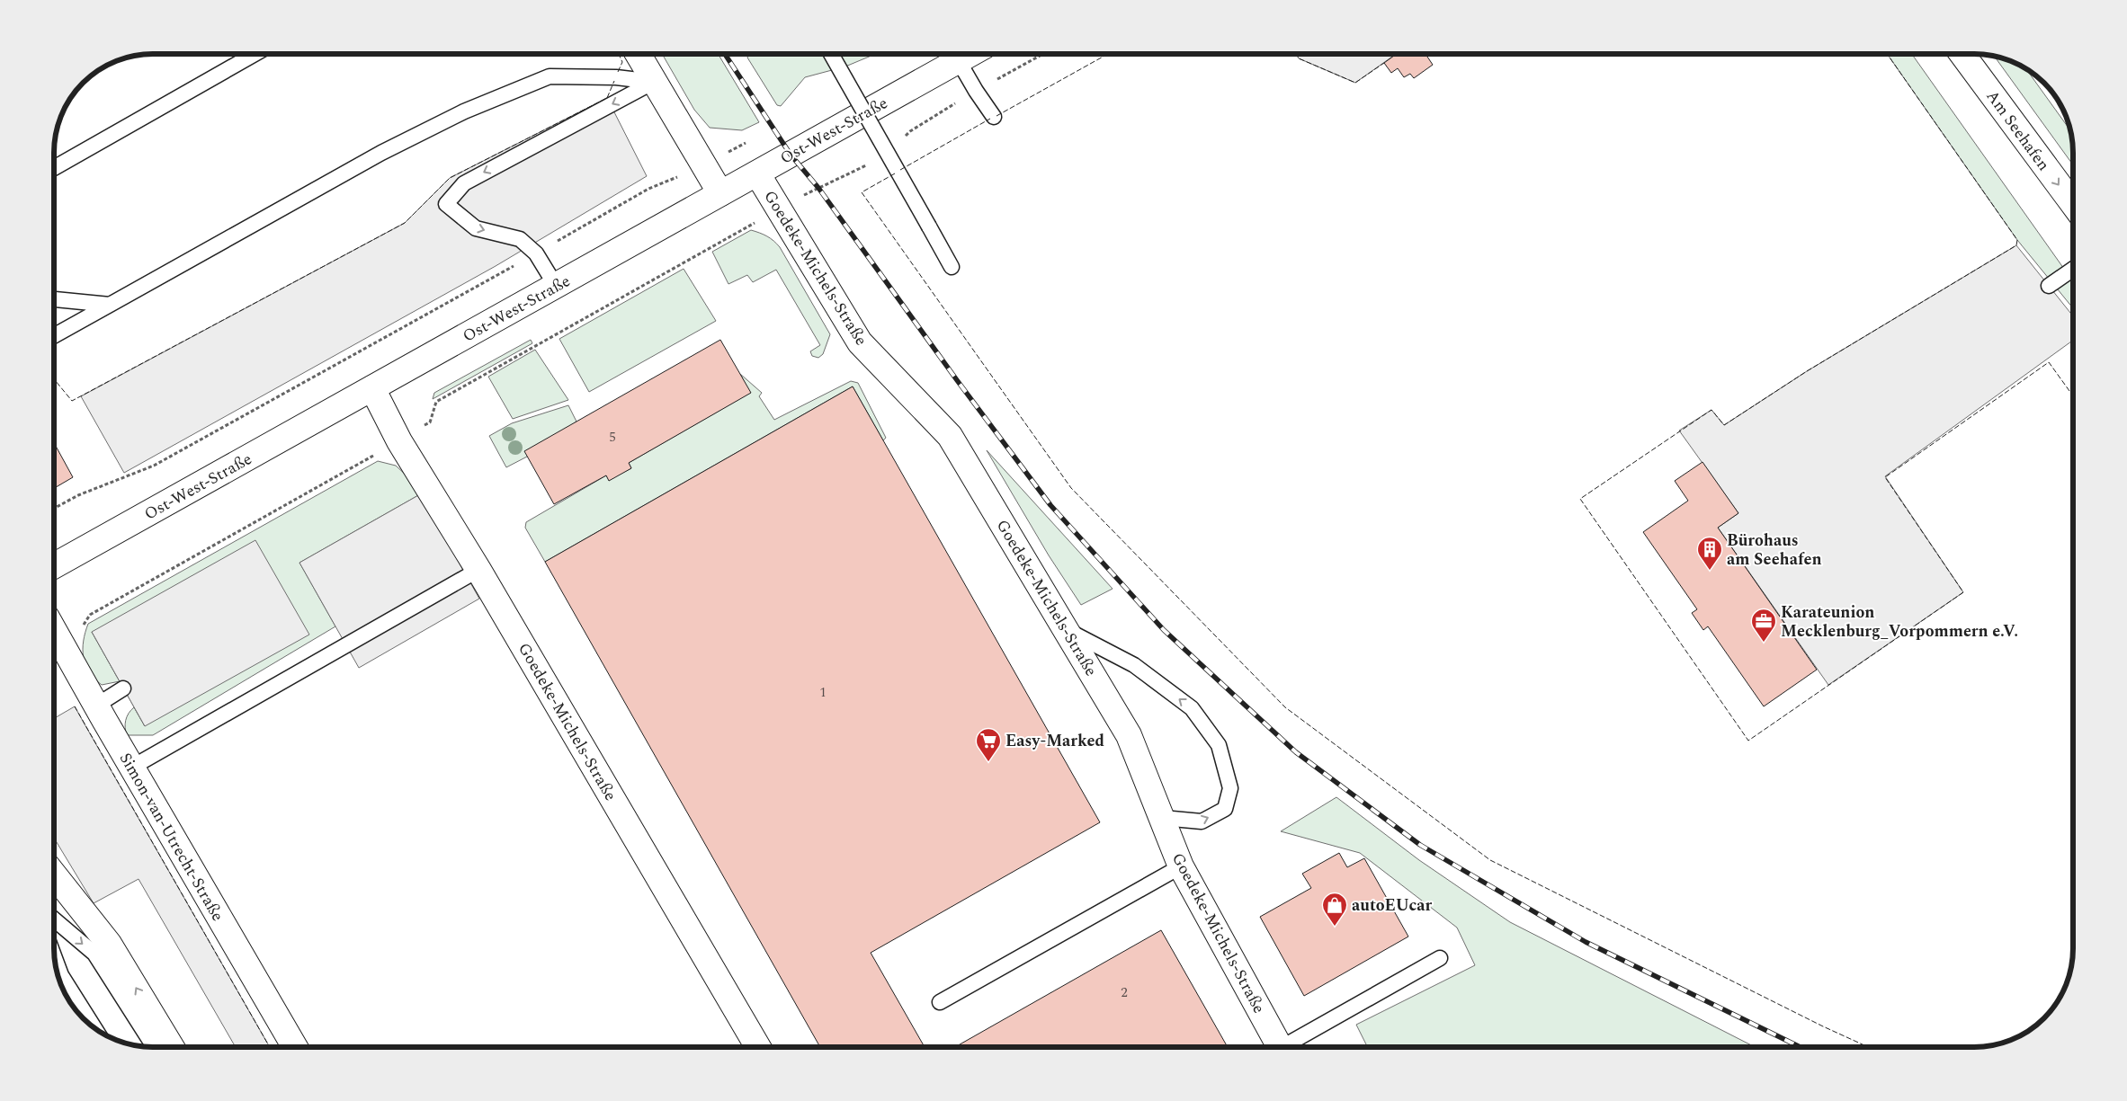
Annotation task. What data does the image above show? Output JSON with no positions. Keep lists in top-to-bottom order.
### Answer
{
  "streets": {
    "street": [
      "Ost-West-Straße",
      "Am Seehafen",
      "Goedeke-Michels-Straße",
      "Simon-van-Utrecht-Straße"
    ]
  },
  "crossings": [
    ["Ost-West-Straße", "Goedeke-Michels-Straße"]
  ],
  "one_way": ["Am Seehafen"],
  "places": {
    "building": ["Bürohaus am Seehafen"],
    "office": ["Karateunion Mecklenburg_Vorpommern e.V."],
    "supermarket": ["Easy-Marked"],
    "shop": ["autoEUcar"]
  },
  "house_numbers": ["5", "1", "2"]
}
